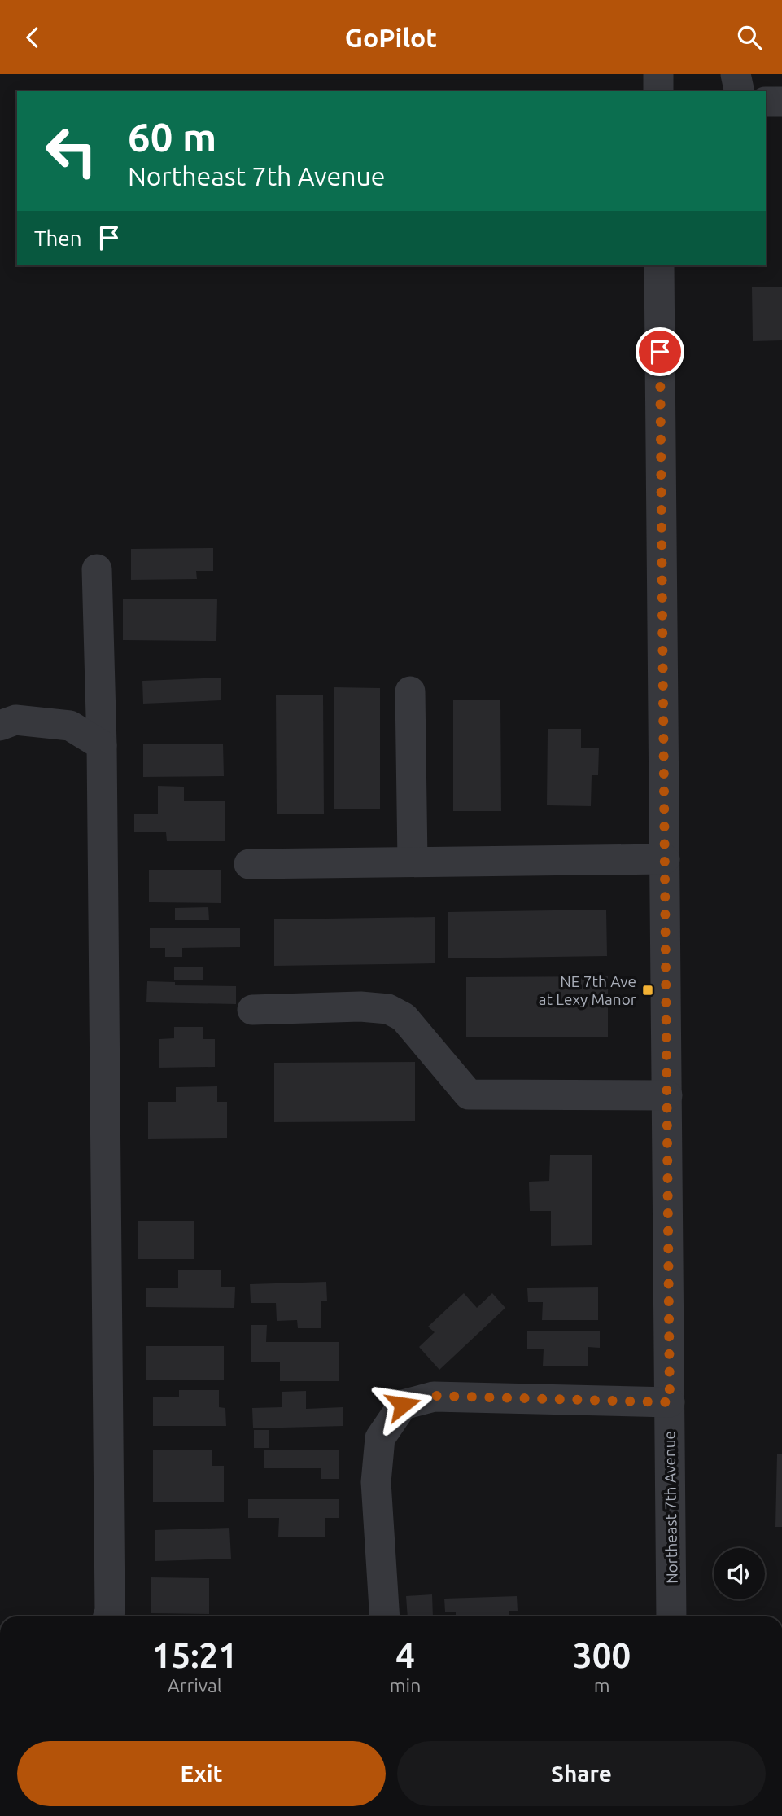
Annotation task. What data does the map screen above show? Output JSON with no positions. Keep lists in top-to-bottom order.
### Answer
{
  "streets": {
    "street": ["Northeast 7th Avenue"]
  },
  "places": {
    "transit": ["NE 7th Ave at Lexy Manor"]
  },
  "page": {
    "header": "GoPilot",
    "turn": ["60 m", "Northeast 7th Avenue"],
    "then": "Then",
    "eta": [
      "15:21",
      "Arrival",
      "4",
      "min",
      "300",
      "m"
    ],
    "buttons": ["Exit", "Share"]
  }
}
